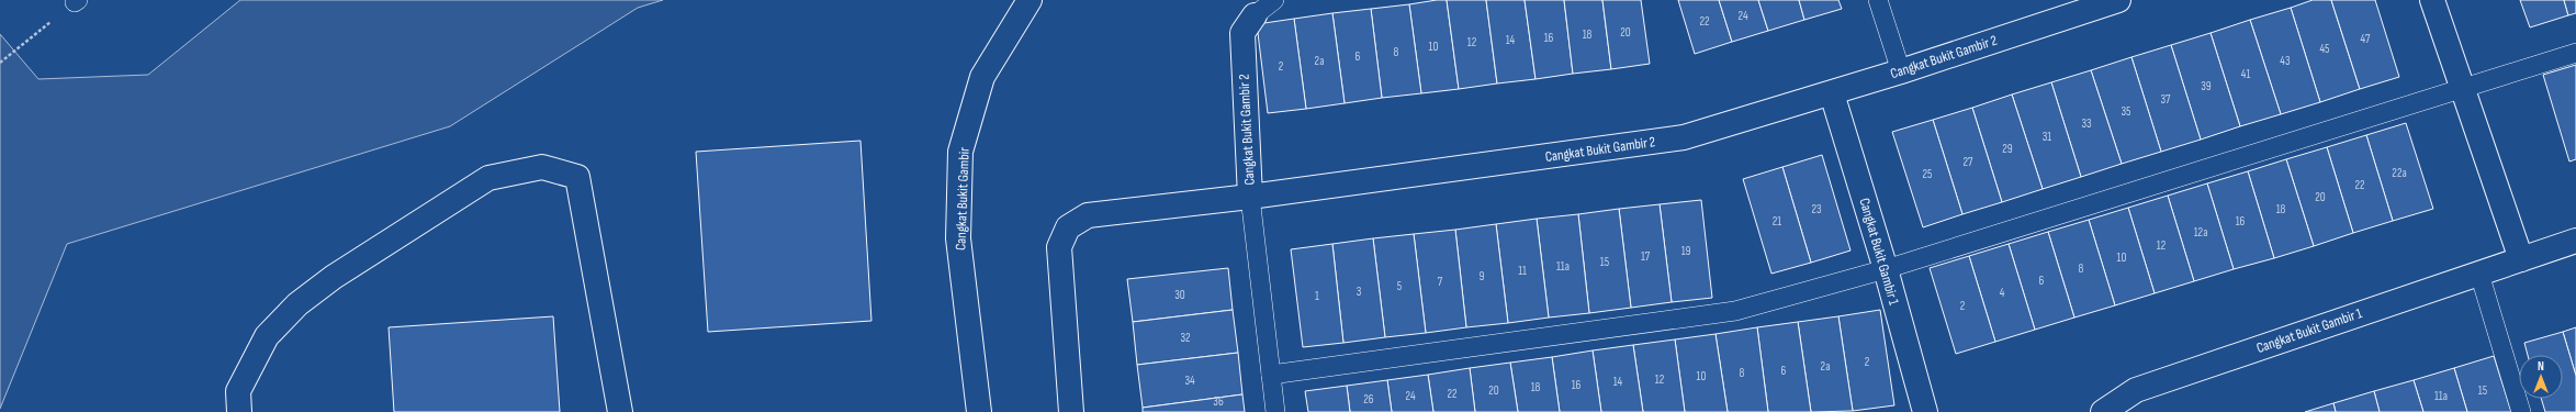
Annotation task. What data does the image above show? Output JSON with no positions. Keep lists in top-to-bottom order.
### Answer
{
  "streets": {
    "street": ["Cangkat Bukit Gambir 2", "Cangkat Bukit Gambir", "Cangkat Bukit Gambir 1"]
  },
  "crossings": [
    ["Cangkat Bukit Gambir 2", "Cangkat Bukit Gambir 1"]
  ],
  "house_numbers": [
    "24",
    "22",
    "20",
    "18",
    "16",
    "47",
    "14",
    "12",
    "10",
    "45",
    "8",
    "6",
    "2a",
    "43",
    "2",
    "41",
    "39",
    "37",
    "35",
    "33",
    "31",
    "29",
    "27",
    "22a",
    "25",
    "22",
    "20",
    "23",
    "18",
    "21",
    "16",
    "12a",
    "12",
    "19",
    "17",
    "10",
    "15",
    "11a",
    "8",
    "11",
    "9",
    "6",
    "7",
    "5",
    "3",
    "4",
    "30",
    "1",
    "2",
    "32",
    "2",
    "2a",
    "6",
    "8",
    "10",
    "12",
    "34",
    "14",
    "16",
    "18",
    "20",
    "15",
    "22",
    "24",
    "11a",
    "26",
    "36"
  ],
  "north": "top"
}
